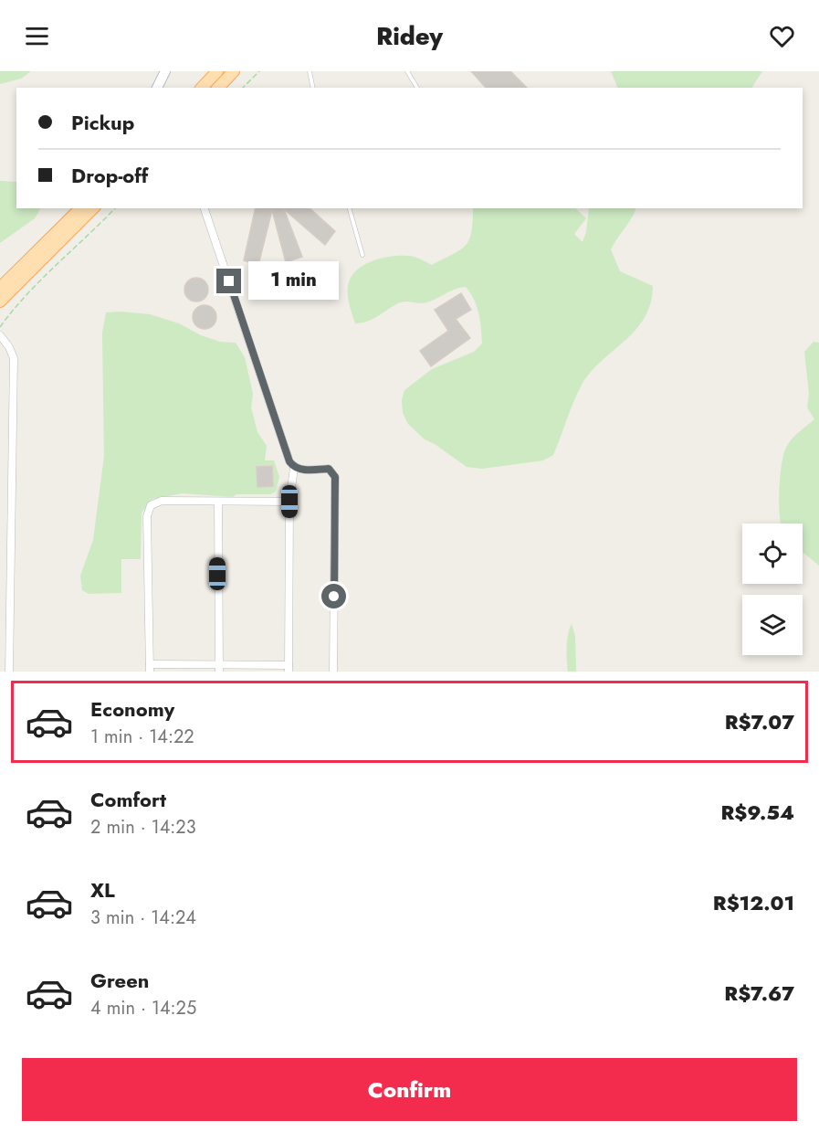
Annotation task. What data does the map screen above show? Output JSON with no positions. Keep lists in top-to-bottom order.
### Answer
{
  "page": {
    "header": "Ridey",
    "banner": ["Pickup", "Drop-off"],
    "bubble": "1 min",
    "list": [
      {
        "name": "Economy",
        "note": "1 min · 14:22",
        "value": "R$7.07"
      },
      {
        "name": "Comfort",
        "note": "2 min · 14:23",
        "value": "R$9.54"
      },
      {
        "name": "XL",
        "note": "3 min · 14:24",
        "value": "R$12.01"
      },
      {
        "name": "Green",
        "note": "4 min · 14:25",
        "value": "R$7.67"
      }
    ],
    "buttons": "Confirm"
  }
}
